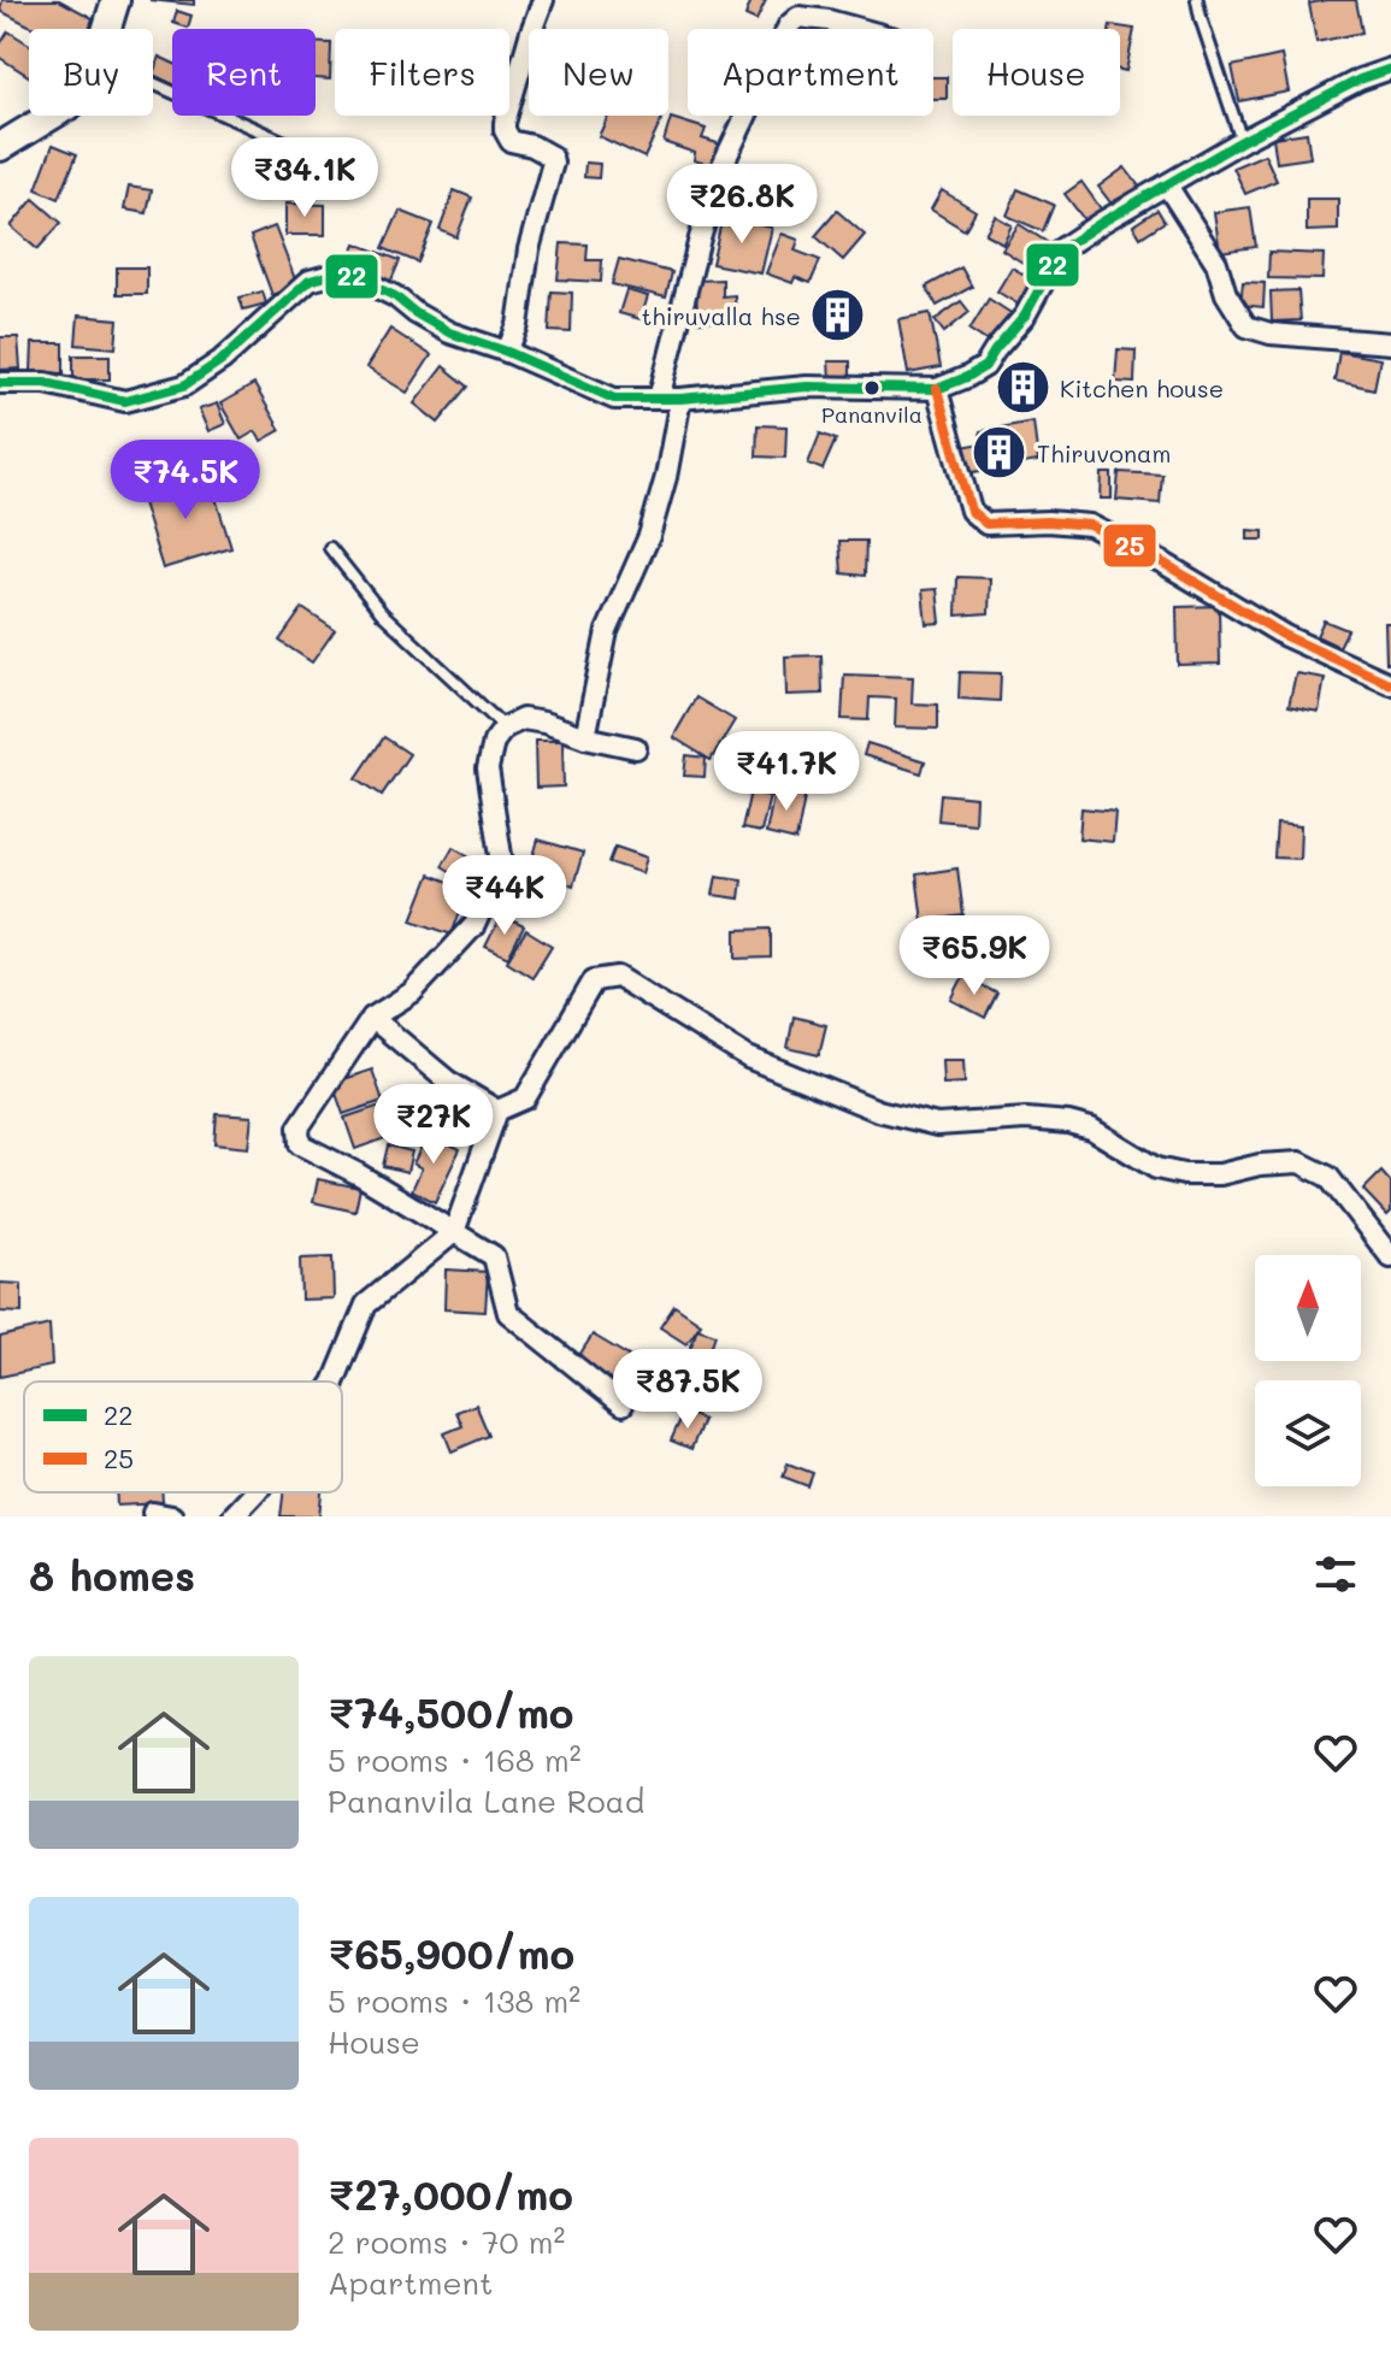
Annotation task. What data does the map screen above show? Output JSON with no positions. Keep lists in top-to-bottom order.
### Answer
{
  "places": {
    "building": ["thiruvalla hse", "Kitchen house", "Thiruvonam"],
    "other": ["Pananvila"]
  },
  "lines": ["transit line 22", "transit line 25"],
  "legend": ["22", "25"],
  "north": "top",
  "page": {
    "chip": [
      "Buy",
      "Rent",
      "Filters",
      "New",
      "Apartment",
      "House"
    ],
    "price": [
      "₹34.1K",
      "₹26.8K",
      "₹74.5K",
      "₹41.7K",
      "₹44K",
      "₹65.9K",
      "₹27K",
      "₹87.5K"
    ],
    "heading": "8 homes",
    "list": [
      {
        "name": "₹74,500/mo",
        "note": "5 rooms · 168 m² · Pananvila Lane Road"
      },
      {
        "name": "₹65,900/mo",
        "note": "5 rooms · 138 m² · House"
      },
      {
        "name": "₹27,000/mo",
        "note": "2 rooms · 70 m² · Apartment"
      }
    ]
  }
}
